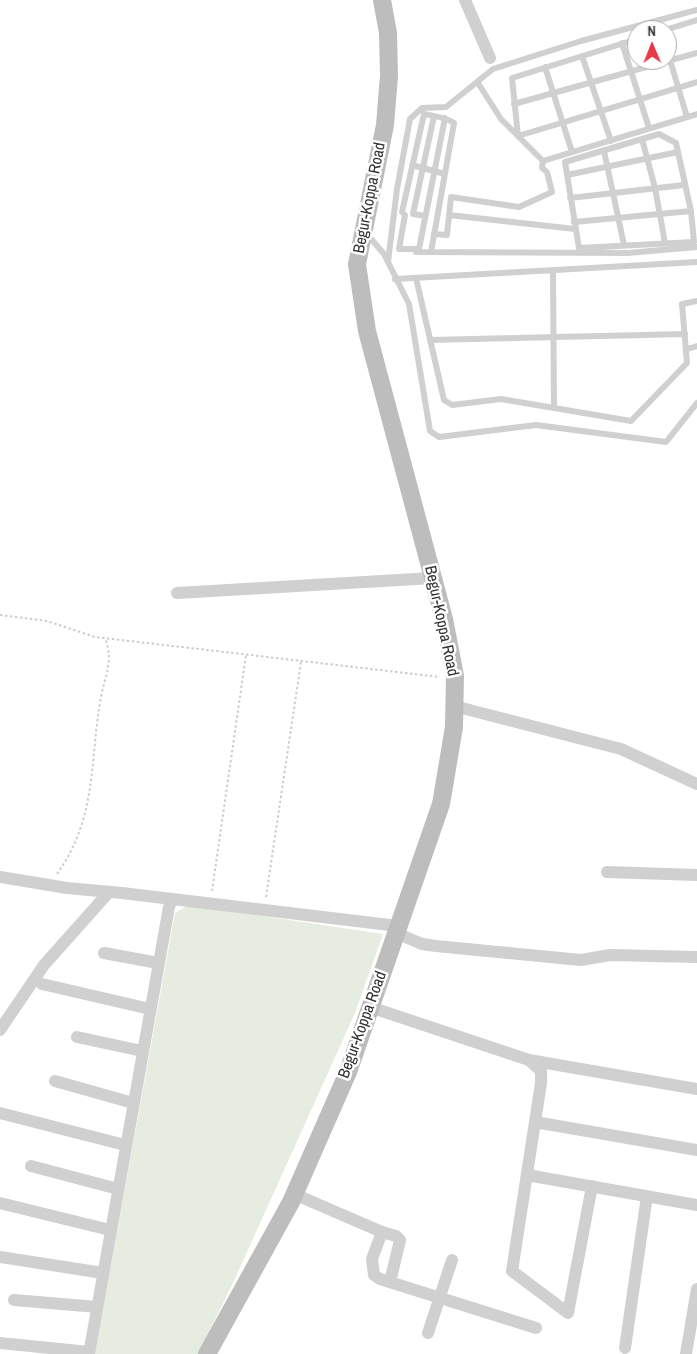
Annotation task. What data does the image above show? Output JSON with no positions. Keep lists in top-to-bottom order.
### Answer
{
  "streets": {
    "main road": ["Begur-Koppa Road"]
  },
  "north": "top"
}
